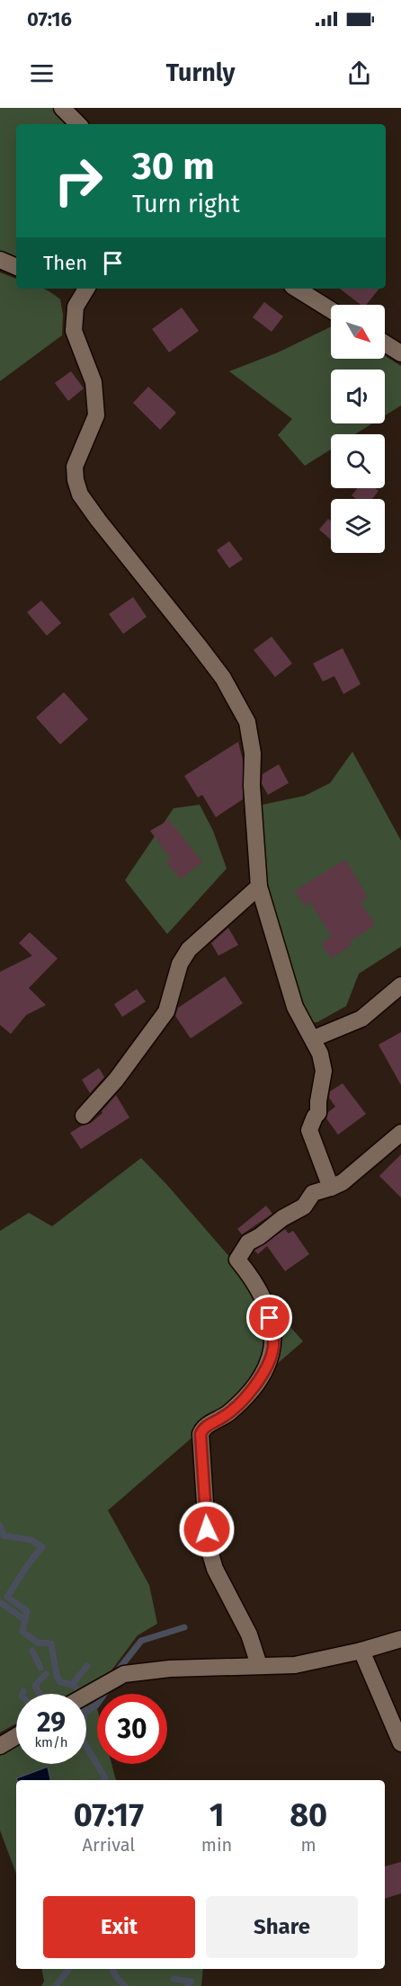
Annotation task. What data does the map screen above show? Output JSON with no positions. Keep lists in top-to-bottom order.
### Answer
{
  "north": "bottom right",
  "page": {
    "status": "07:16",
    "header": "Turnly",
    "turn": ["30 m", "Turn right"],
    "then": "Then",
    "speed": "29 km/h",
    "limit": "30",
    "eta": [
      "07:17",
      "Arrival",
      "1",
      "min",
      "80",
      "m"
    ],
    "buttons": ["Exit", "Share"]
  }
}
